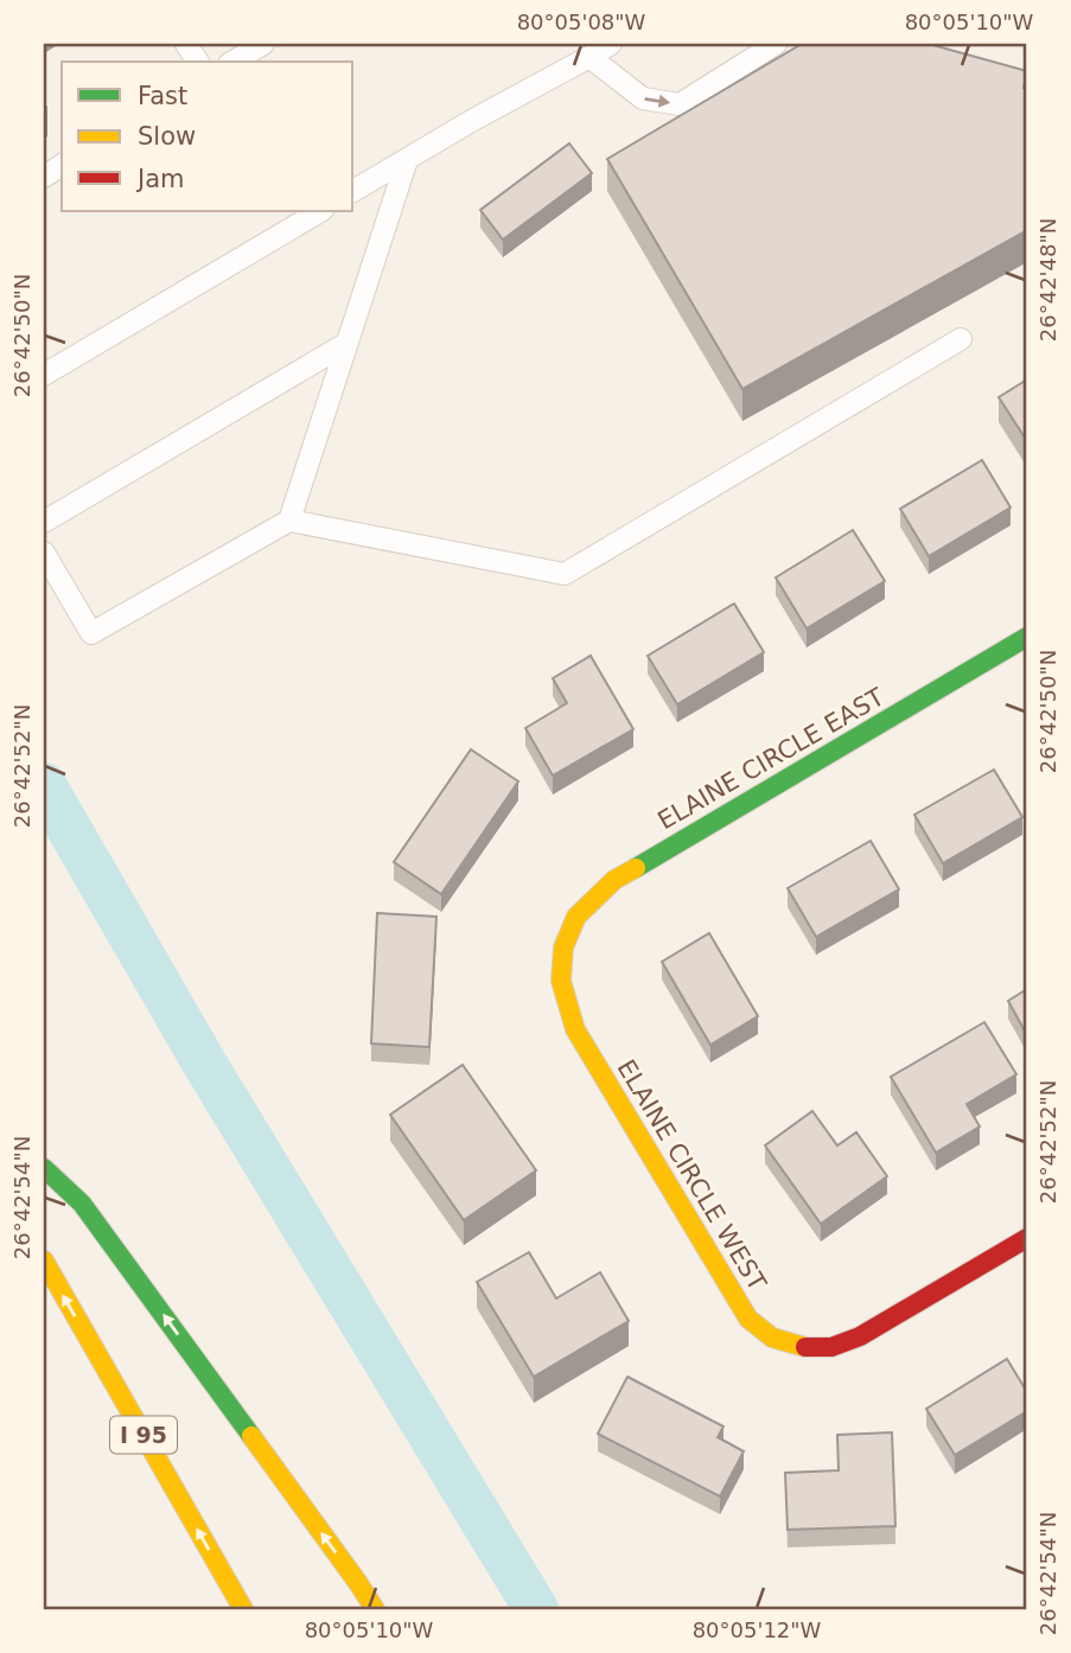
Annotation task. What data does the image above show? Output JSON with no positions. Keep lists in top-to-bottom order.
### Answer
{
  "streets": {
    "main road": ["ELAINE CIRCLE EAST", "ELAINE CIRCLE WEST", "I 95"]
  },
  "crossings": [
    ["ELAINE CIRCLE EAST", "ELAINE CIRCLE WEST"]
  ],
  "legend": ["Fast", "Slow", "Jam"],
  "coordinates": [
    "80°05'08\"W",
    "80°05'10\"W",
    "26°42'48\"N",
    "26°42'50\"N",
    "26°42'52\"N",
    "26°42'54\"N",
    "80°05'12\"W"
  ]
}
